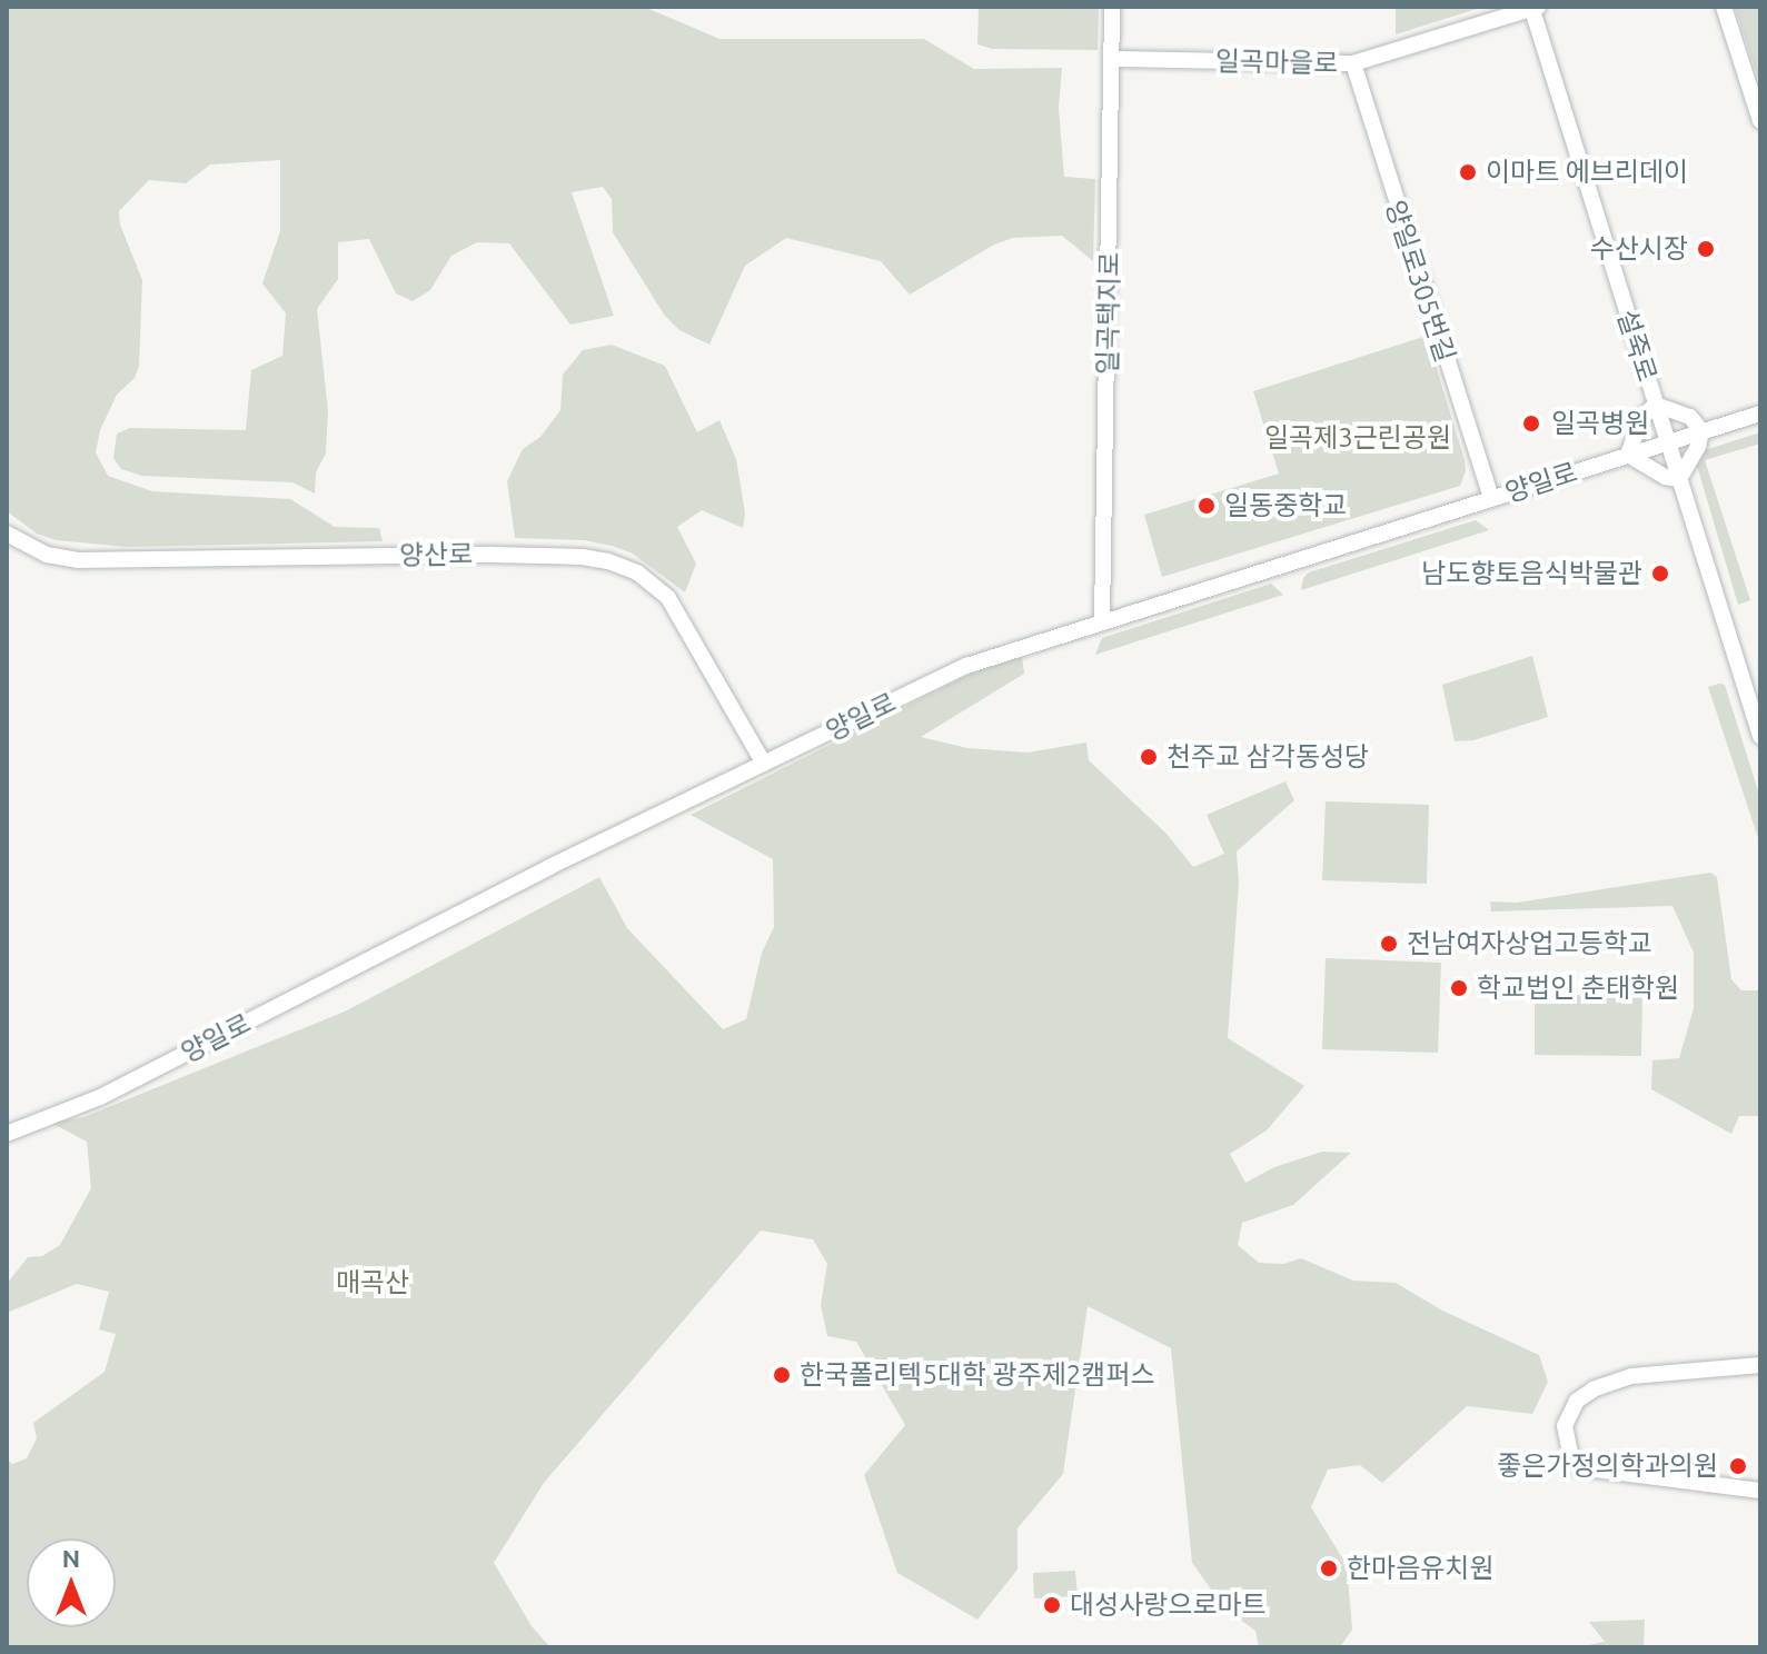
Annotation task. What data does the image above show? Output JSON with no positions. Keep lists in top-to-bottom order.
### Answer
{
  "streets": {
    "street": [
      "일곡마을로",
      "양일로305번길",
      "일곡택지로",
      "설죽로",
      "양일로",
      "양산로"
    ]
  },
  "crossings": [
    ["일곡마을로", "양일로305번길"],
    ["일곡마을로", "일곡택지로"],
    ["일곡마을로", "설죽로"],
    ["양일로305번길", "양일로"],
    ["일곡택지로", "양일로"],
    ["설죽로", "양일로"],
    ["양일로", "양산로"]
  ],
  "parks": ["일곡제3근린공원", "매곡산"],
  "places": [
    "이마트 에브리데이",
    "수산시장",
    "일곡병원",
    "일동중학교",
    "남도향토음식박물관",
    "천주교 삼각동성당",
    "전남여자상업고등학교",
    "학교법인 춘태학원",
    "한국폴리텍5대학 광주제2캠퍼스",
    "좋은가정의학과의원",
    "한마음유치원",
    "대성사랑으로마트"
  ],
  "north": "top"
}
